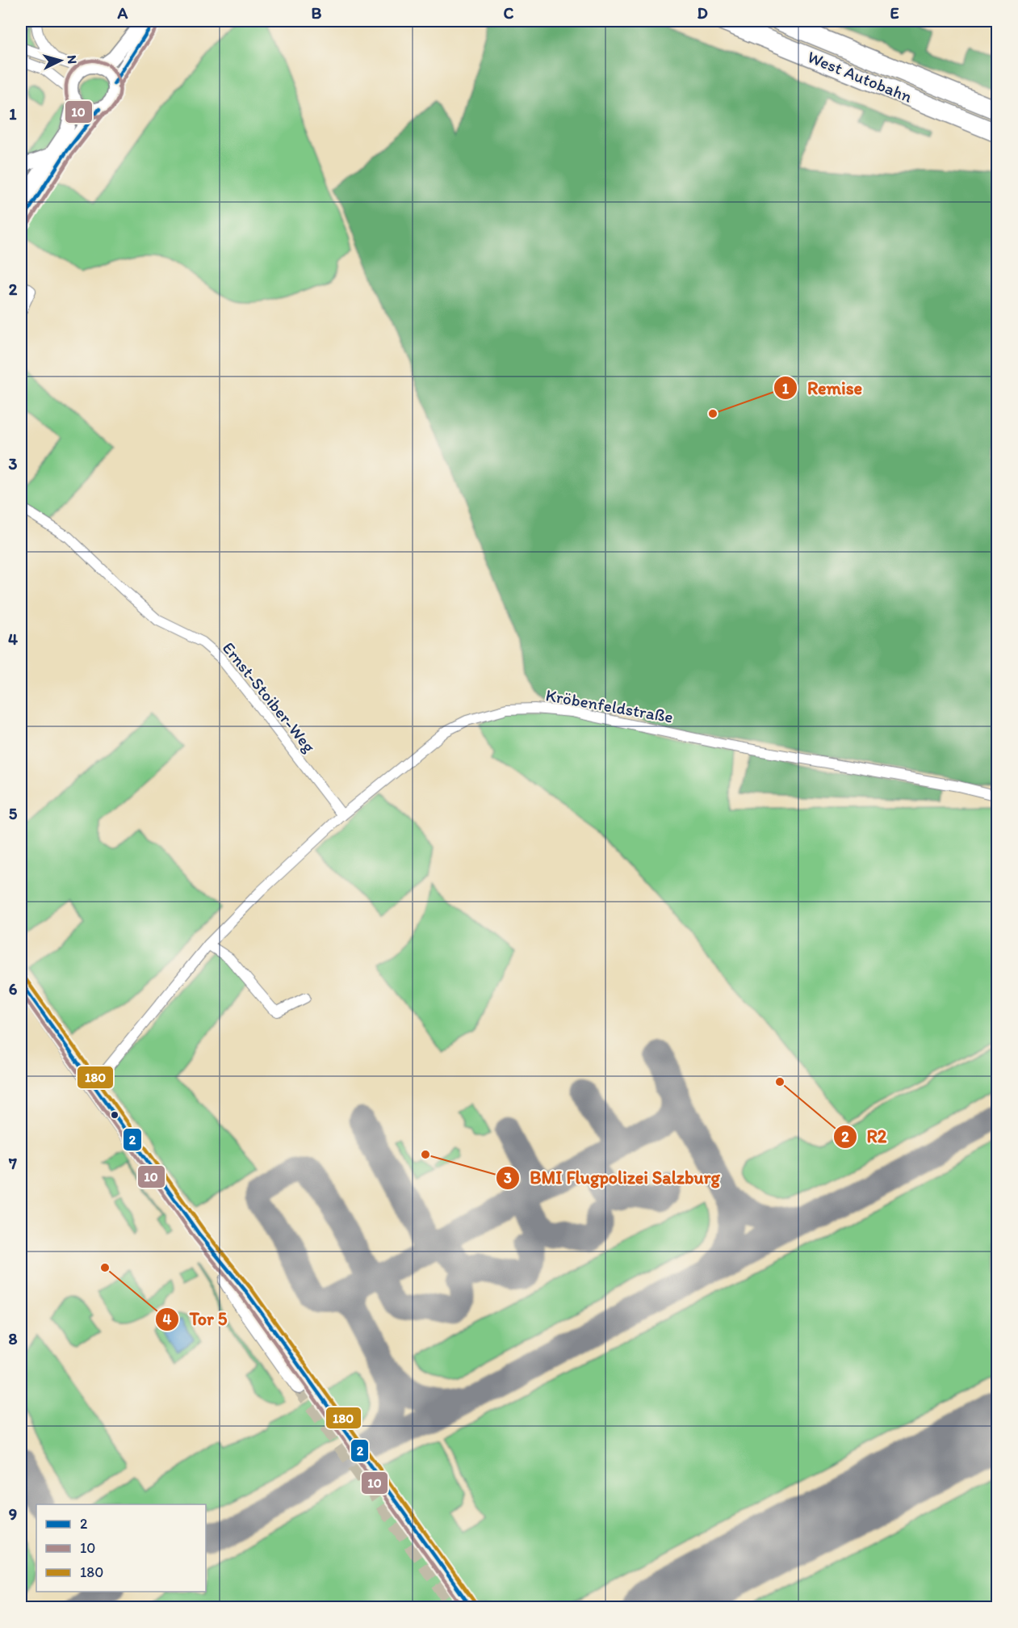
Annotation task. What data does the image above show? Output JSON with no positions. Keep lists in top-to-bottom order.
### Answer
{
  "streets": {
    "highway": ["West Autobahn"],
    "street": ["Ernst-Stoiber-Weg", "Kröbenfeldstraße"]
  },
  "crossings": [
    ["Ernst-Stoiber-Weg", "Kröbenfeldstraße"]
  ],
  "places": [
    "Remise",
    "R2",
    "BMI Flugpolizei Salzburg",
    "Tor 5"
  ],
  "lines": ["transit line 2", "transit line 10", "transit line 180"],
  "legend": ["2", "10", "180"],
  "north": "right",
  "grid": {
    "columns": [
      "A",
      "B",
      "C",
      "D",
      "E"
    ],
    "rows": [
      "1",
      "2",
      "3",
      "4",
      "5",
      "6",
      "7",
      "8",
      "9"
    ]
  }
}
